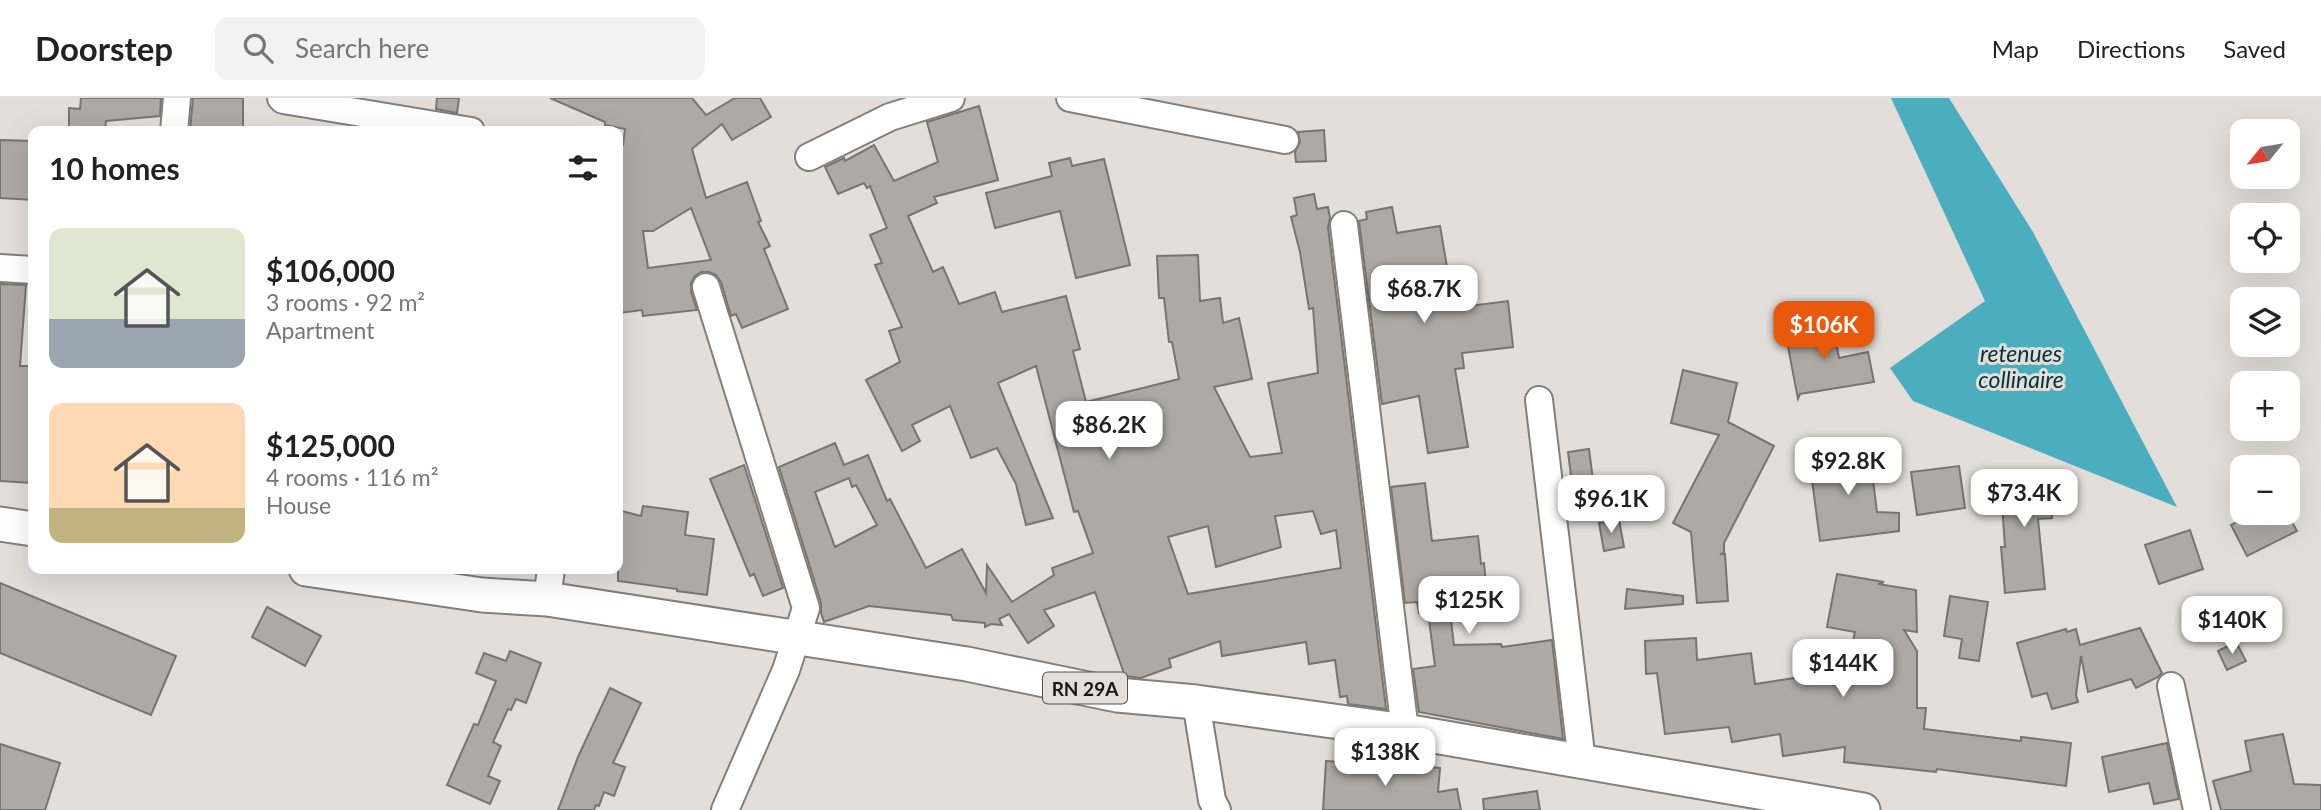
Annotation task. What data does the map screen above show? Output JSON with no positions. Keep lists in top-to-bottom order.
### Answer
{
  "streets": {
    "main road": ["RN 29A"]
  },
  "water": ["retenues collinaire"],
  "north": "bottom left",
  "page": {
    "header": "Doorstep",
    "search": "Search here",
    "nav": ["Map", "Directions", "Saved"],
    "map_buttons": ["+", "−"],
    "heading": "10 homes",
    "list": [
      {
        "name": "$106,000",
        "note": "3 rooms · 92 m² · Apartment"
      },
      {
        "name": "$125,000",
        "note": "4 rooms · 116 m² · House"
      }
    ],
    "price": [
      "$68.7K",
      "$106K",
      "$86.2K",
      "$92.8K",
      "$73.4K",
      "$96.1K",
      "$125K",
      "$140K",
      "$144K",
      "$138K"
    ]
  }
}
